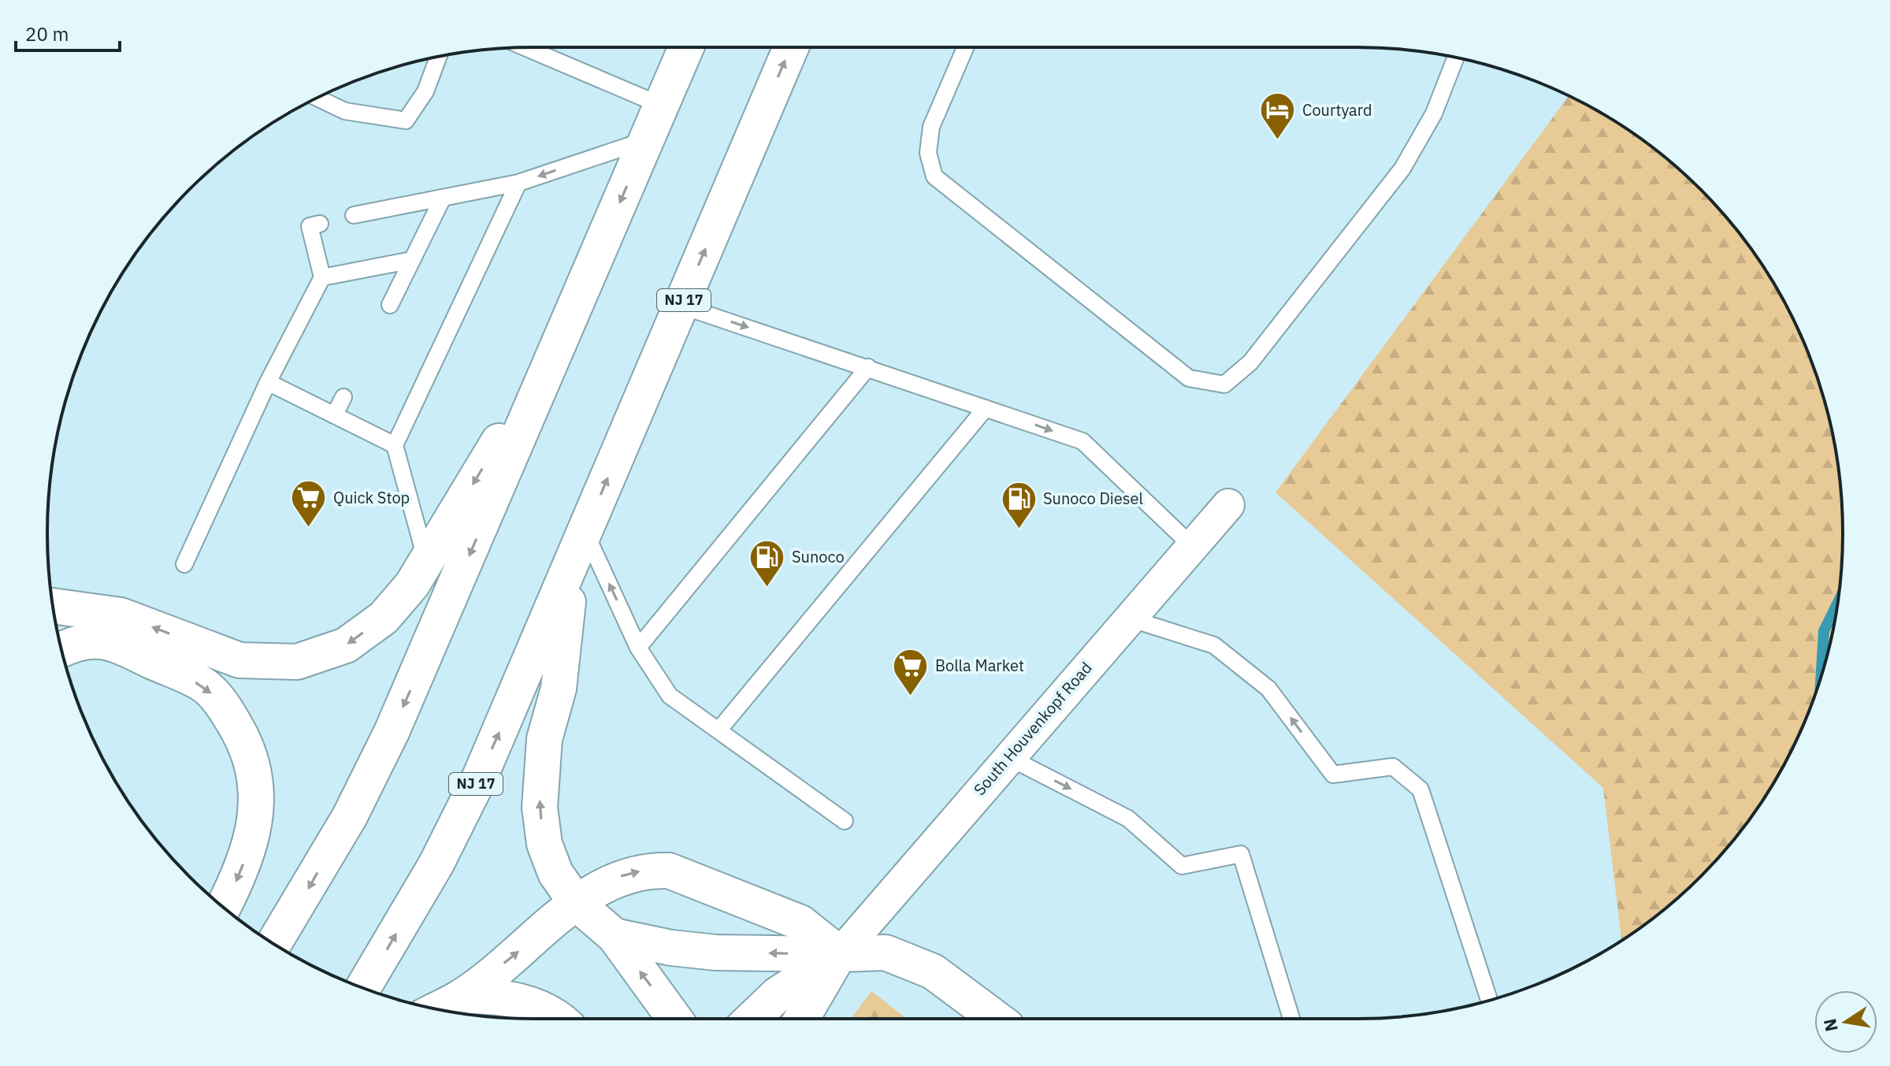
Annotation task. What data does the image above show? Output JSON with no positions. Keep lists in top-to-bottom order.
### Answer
{
  "streets": {
    "main road": ["NJ 17"],
    "street": ["South Houvenkopf Road"]
  },
  "places": {
    "hotel": ["Courtyard"],
    "supermarket": ["Quick Stop", "Bolla Market"],
    "fuel station": ["Sunoco Diesel", "Sunoco"]
  },
  "scale_bar": "20 m",
  "north": "left"
}
